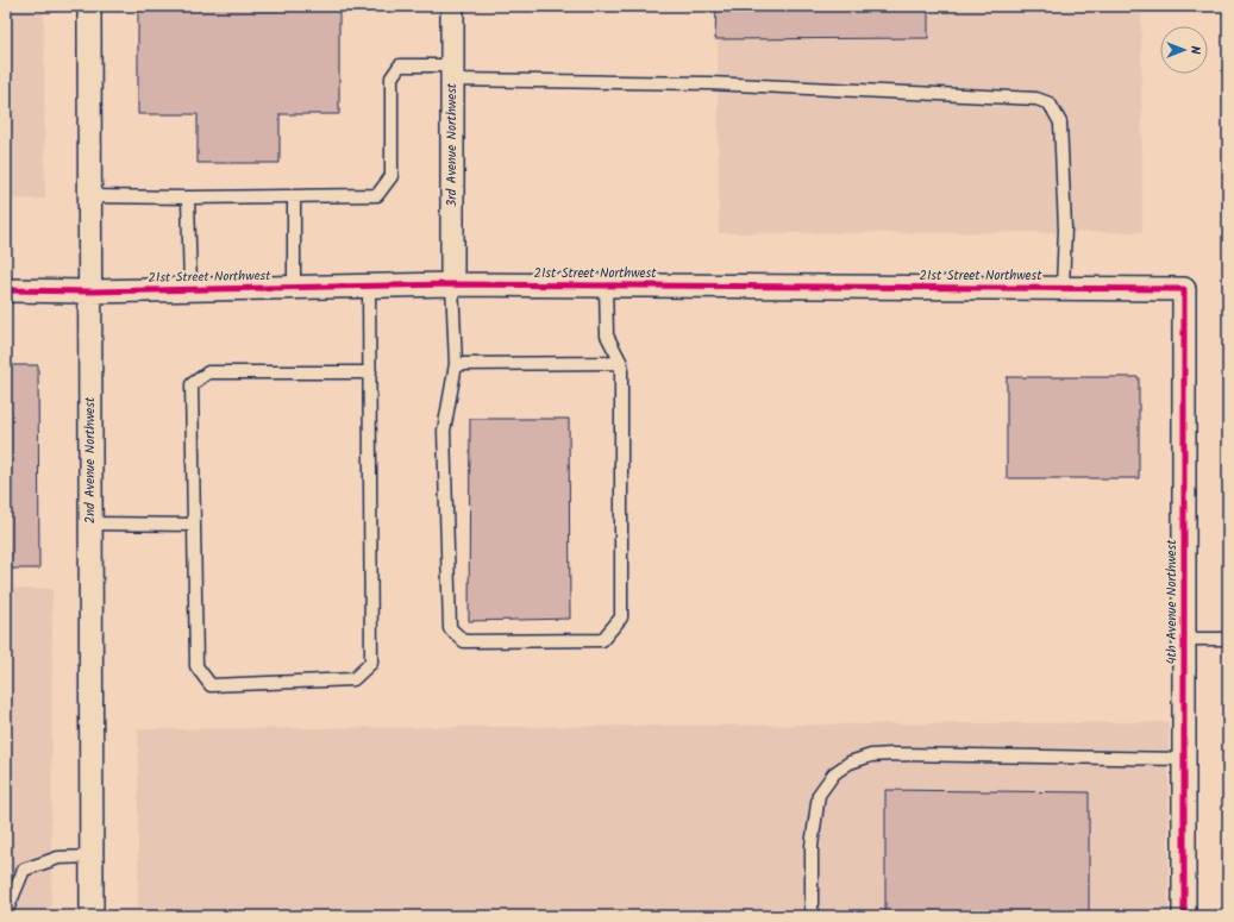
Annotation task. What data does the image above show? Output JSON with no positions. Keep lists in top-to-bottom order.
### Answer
{
  "streets": {
    "street": [
      "3rd Avenue Northwest",
      "21st Street Northwest",
      "2nd Avenue Northwest",
      "4th Avenue Northwest"
    ]
  },
  "crossings": [
    ["3rd Avenue Northwest", "21st Street Northwest"],
    ["21st Street Northwest", "2nd Avenue Northwest"],
    ["21st Street Northwest", "4th Avenue Northwest"]
  ],
  "north": "right"
}
